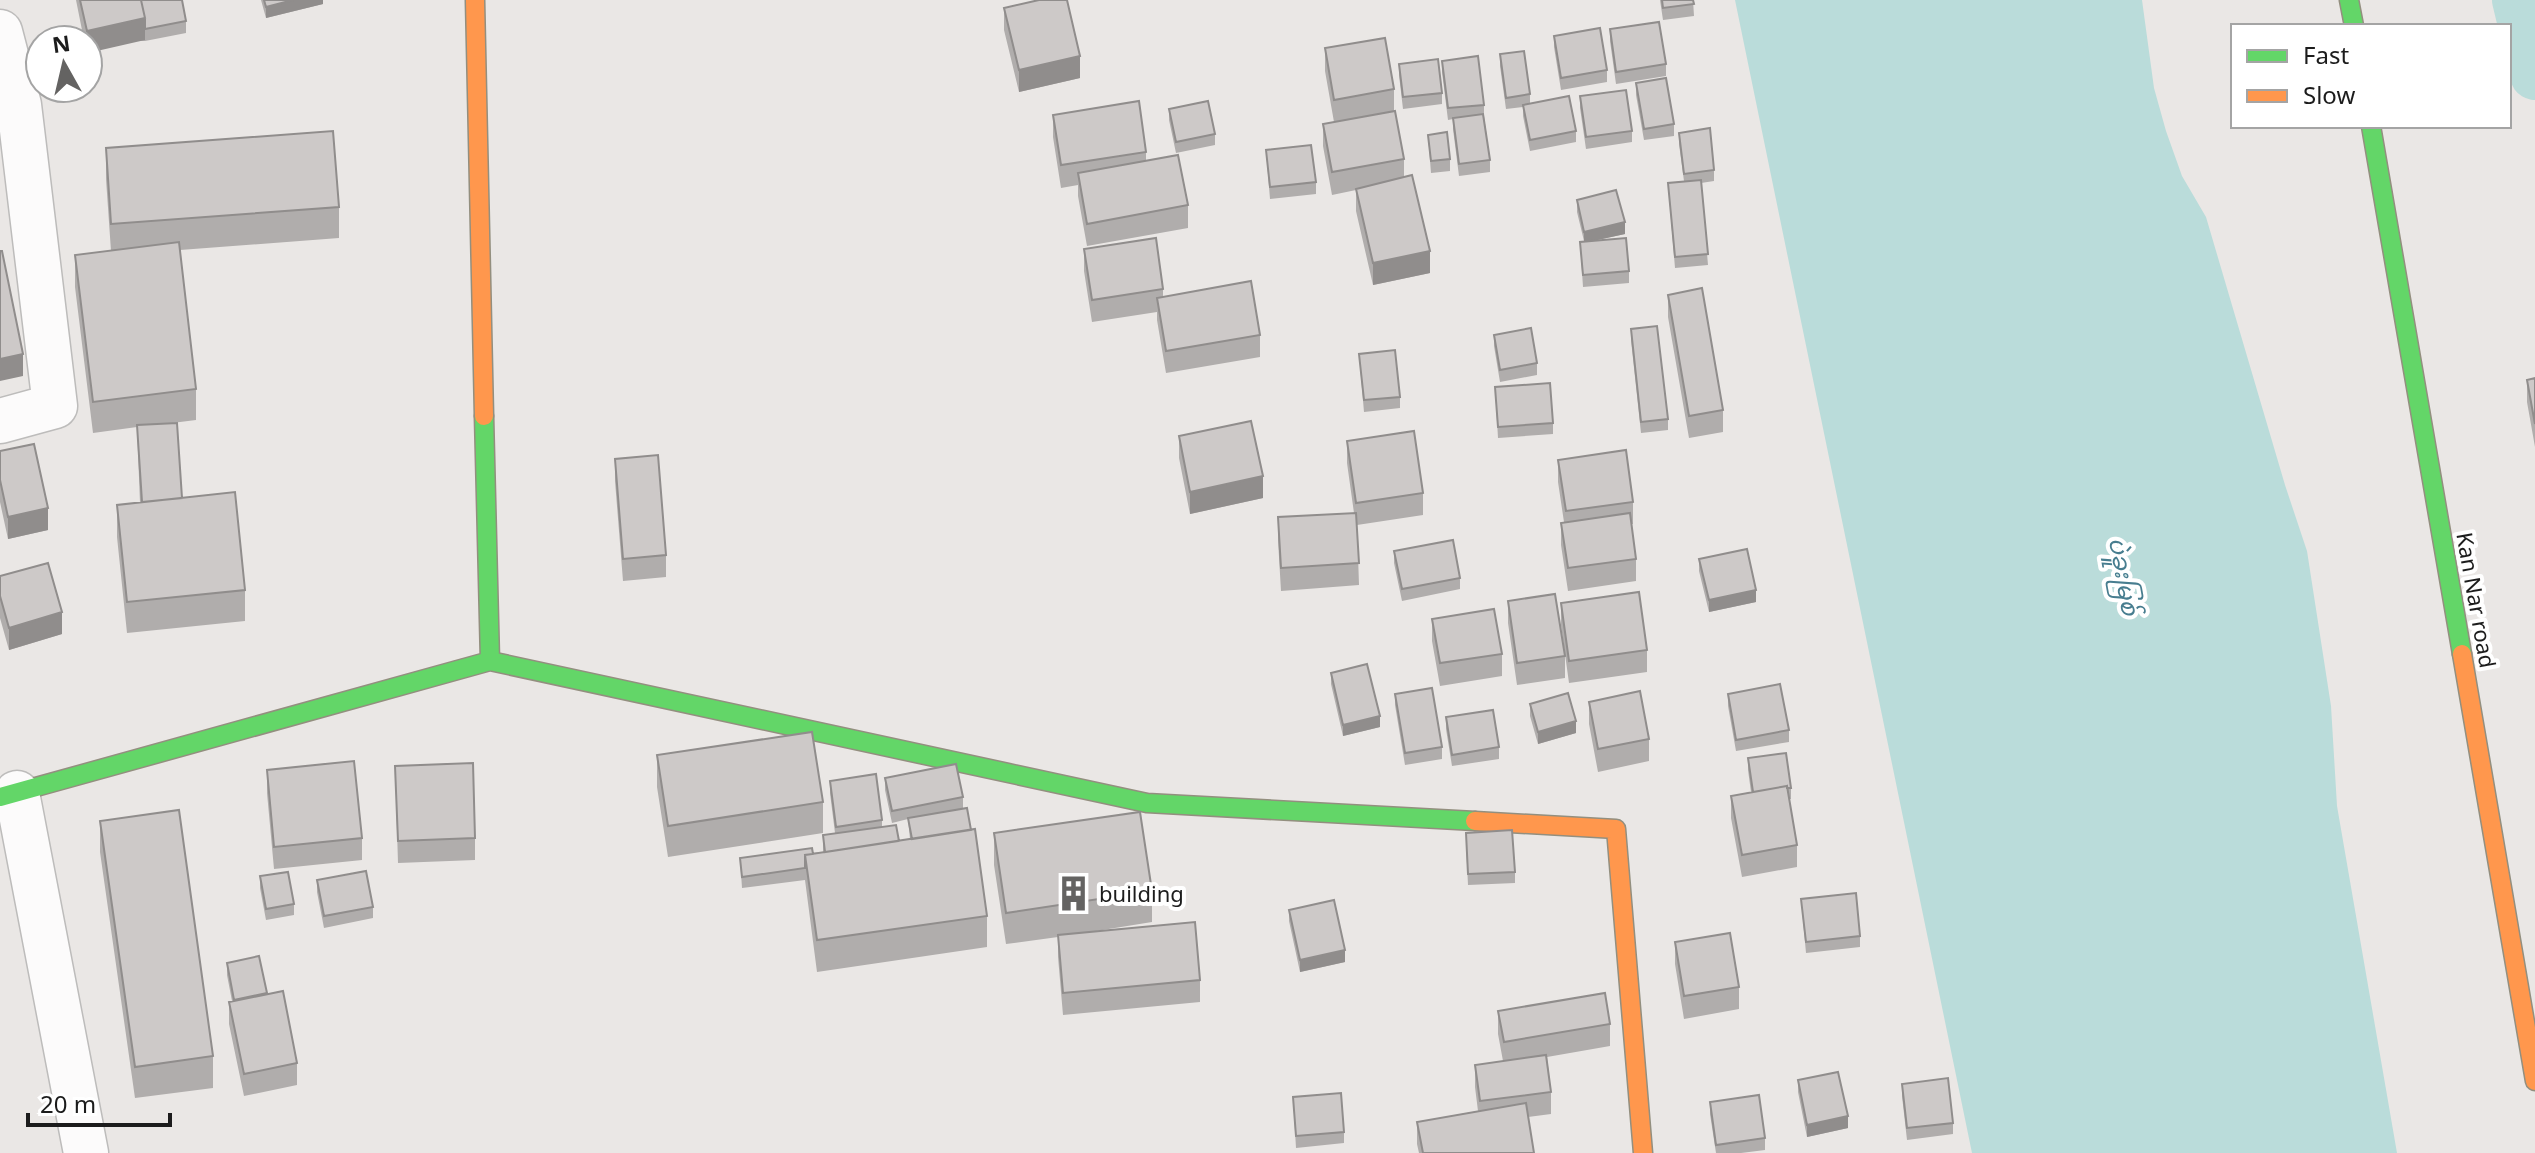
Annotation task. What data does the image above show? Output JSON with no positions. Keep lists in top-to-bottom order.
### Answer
{
  "streets": {
    "street": ["Kan Nar road"]
  },
  "water": ["ပဲခူးမြစ်"],
  "places": {
    "building": ["building"]
  },
  "legend": ["Fast", "Slow"],
  "scale_bar": "20 m",
  "north": "top"
}
